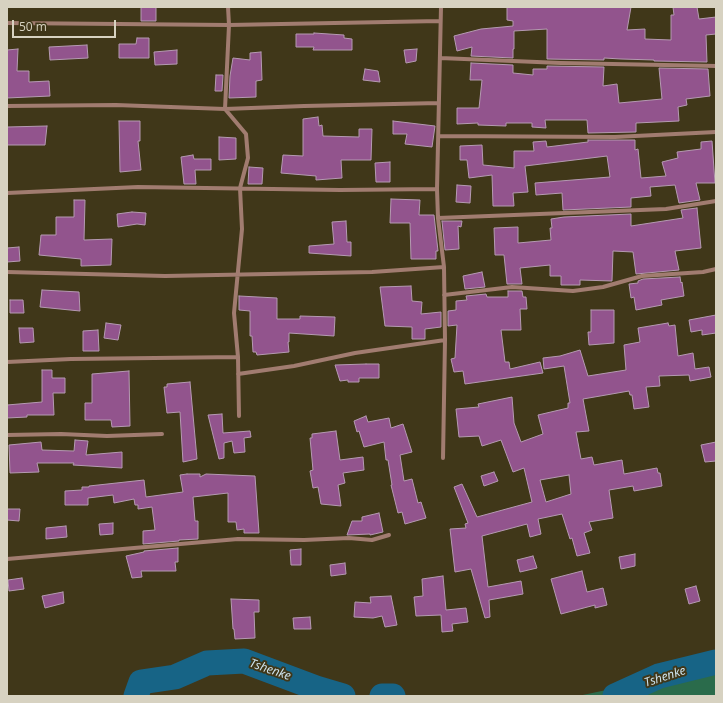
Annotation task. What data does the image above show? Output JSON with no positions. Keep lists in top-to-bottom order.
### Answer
{
  "water": ["Tshenke"],
  "scale_bar": "50 m"
}
